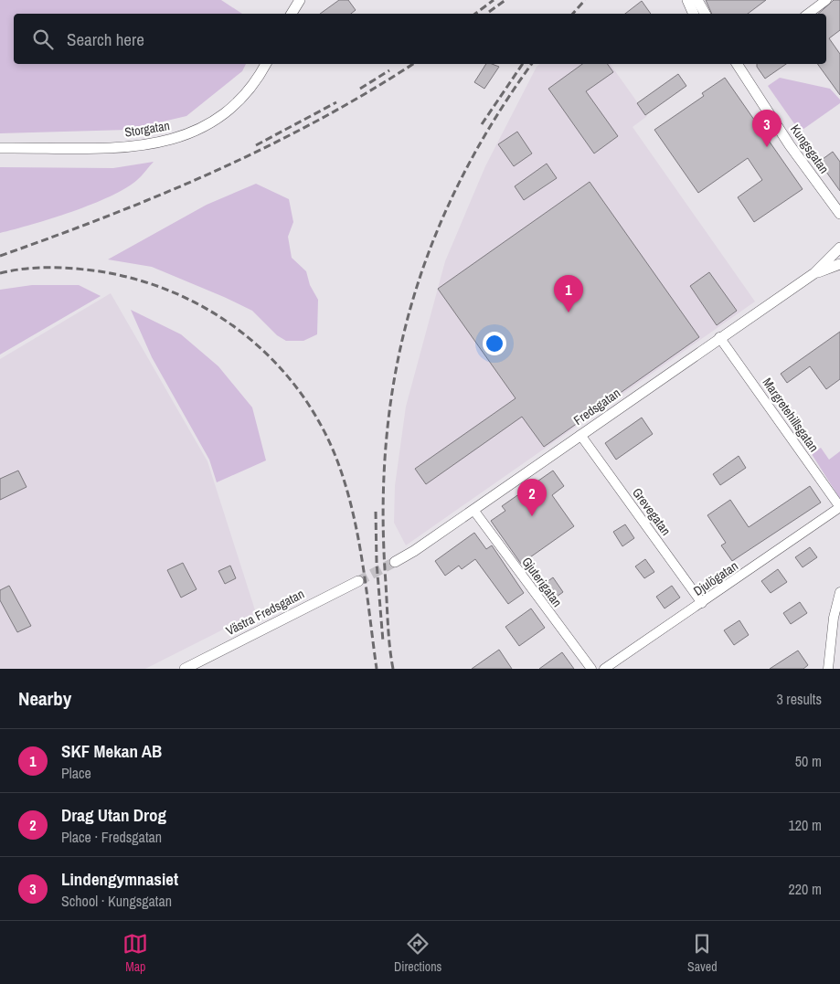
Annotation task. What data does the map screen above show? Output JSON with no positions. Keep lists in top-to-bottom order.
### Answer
{
  "streets": {
    "street": [
      "Storgatan",
      "Kungsgatan",
      "Fredsgatan",
      "Margretehillsgatan",
      "Grevegatan",
      "Djulögatan",
      "Gjuterigatan",
      "Västra Fredsgatan"
    ]
  },
  "crossings": [
    ["Fredsgatan", "Margretehillsgatan"],
    ["Fredsgatan", "Grevegatan"],
    ["Fredsgatan", "Gjuterigatan"],
    ["Margretehillsgatan", "Djulögatan"],
    ["Grevegatan", "Djulögatan"]
  ],
  "page": {
    "search": "Search here",
    "pins": ["3", "1", "2"],
    "heading": ["Nearby", "3 results"],
    "list": [
      {
        "mark": "1",
        "name": "SKF Mekan AB",
        "note": "Place",
        "value": "50 m"
      },
      {
        "mark": "2",
        "name": "Drag Utan Drog",
        "note": "Place · Fredsgatan",
        "value": "120 m"
      },
      {
        "mark": "3",
        "name": "Lindengymnasiet",
        "note": "School · Kungsgatan",
        "value": "220 m"
      }
    ],
    "nav": ["Map", "Directions", "Saved"]
  }
}
